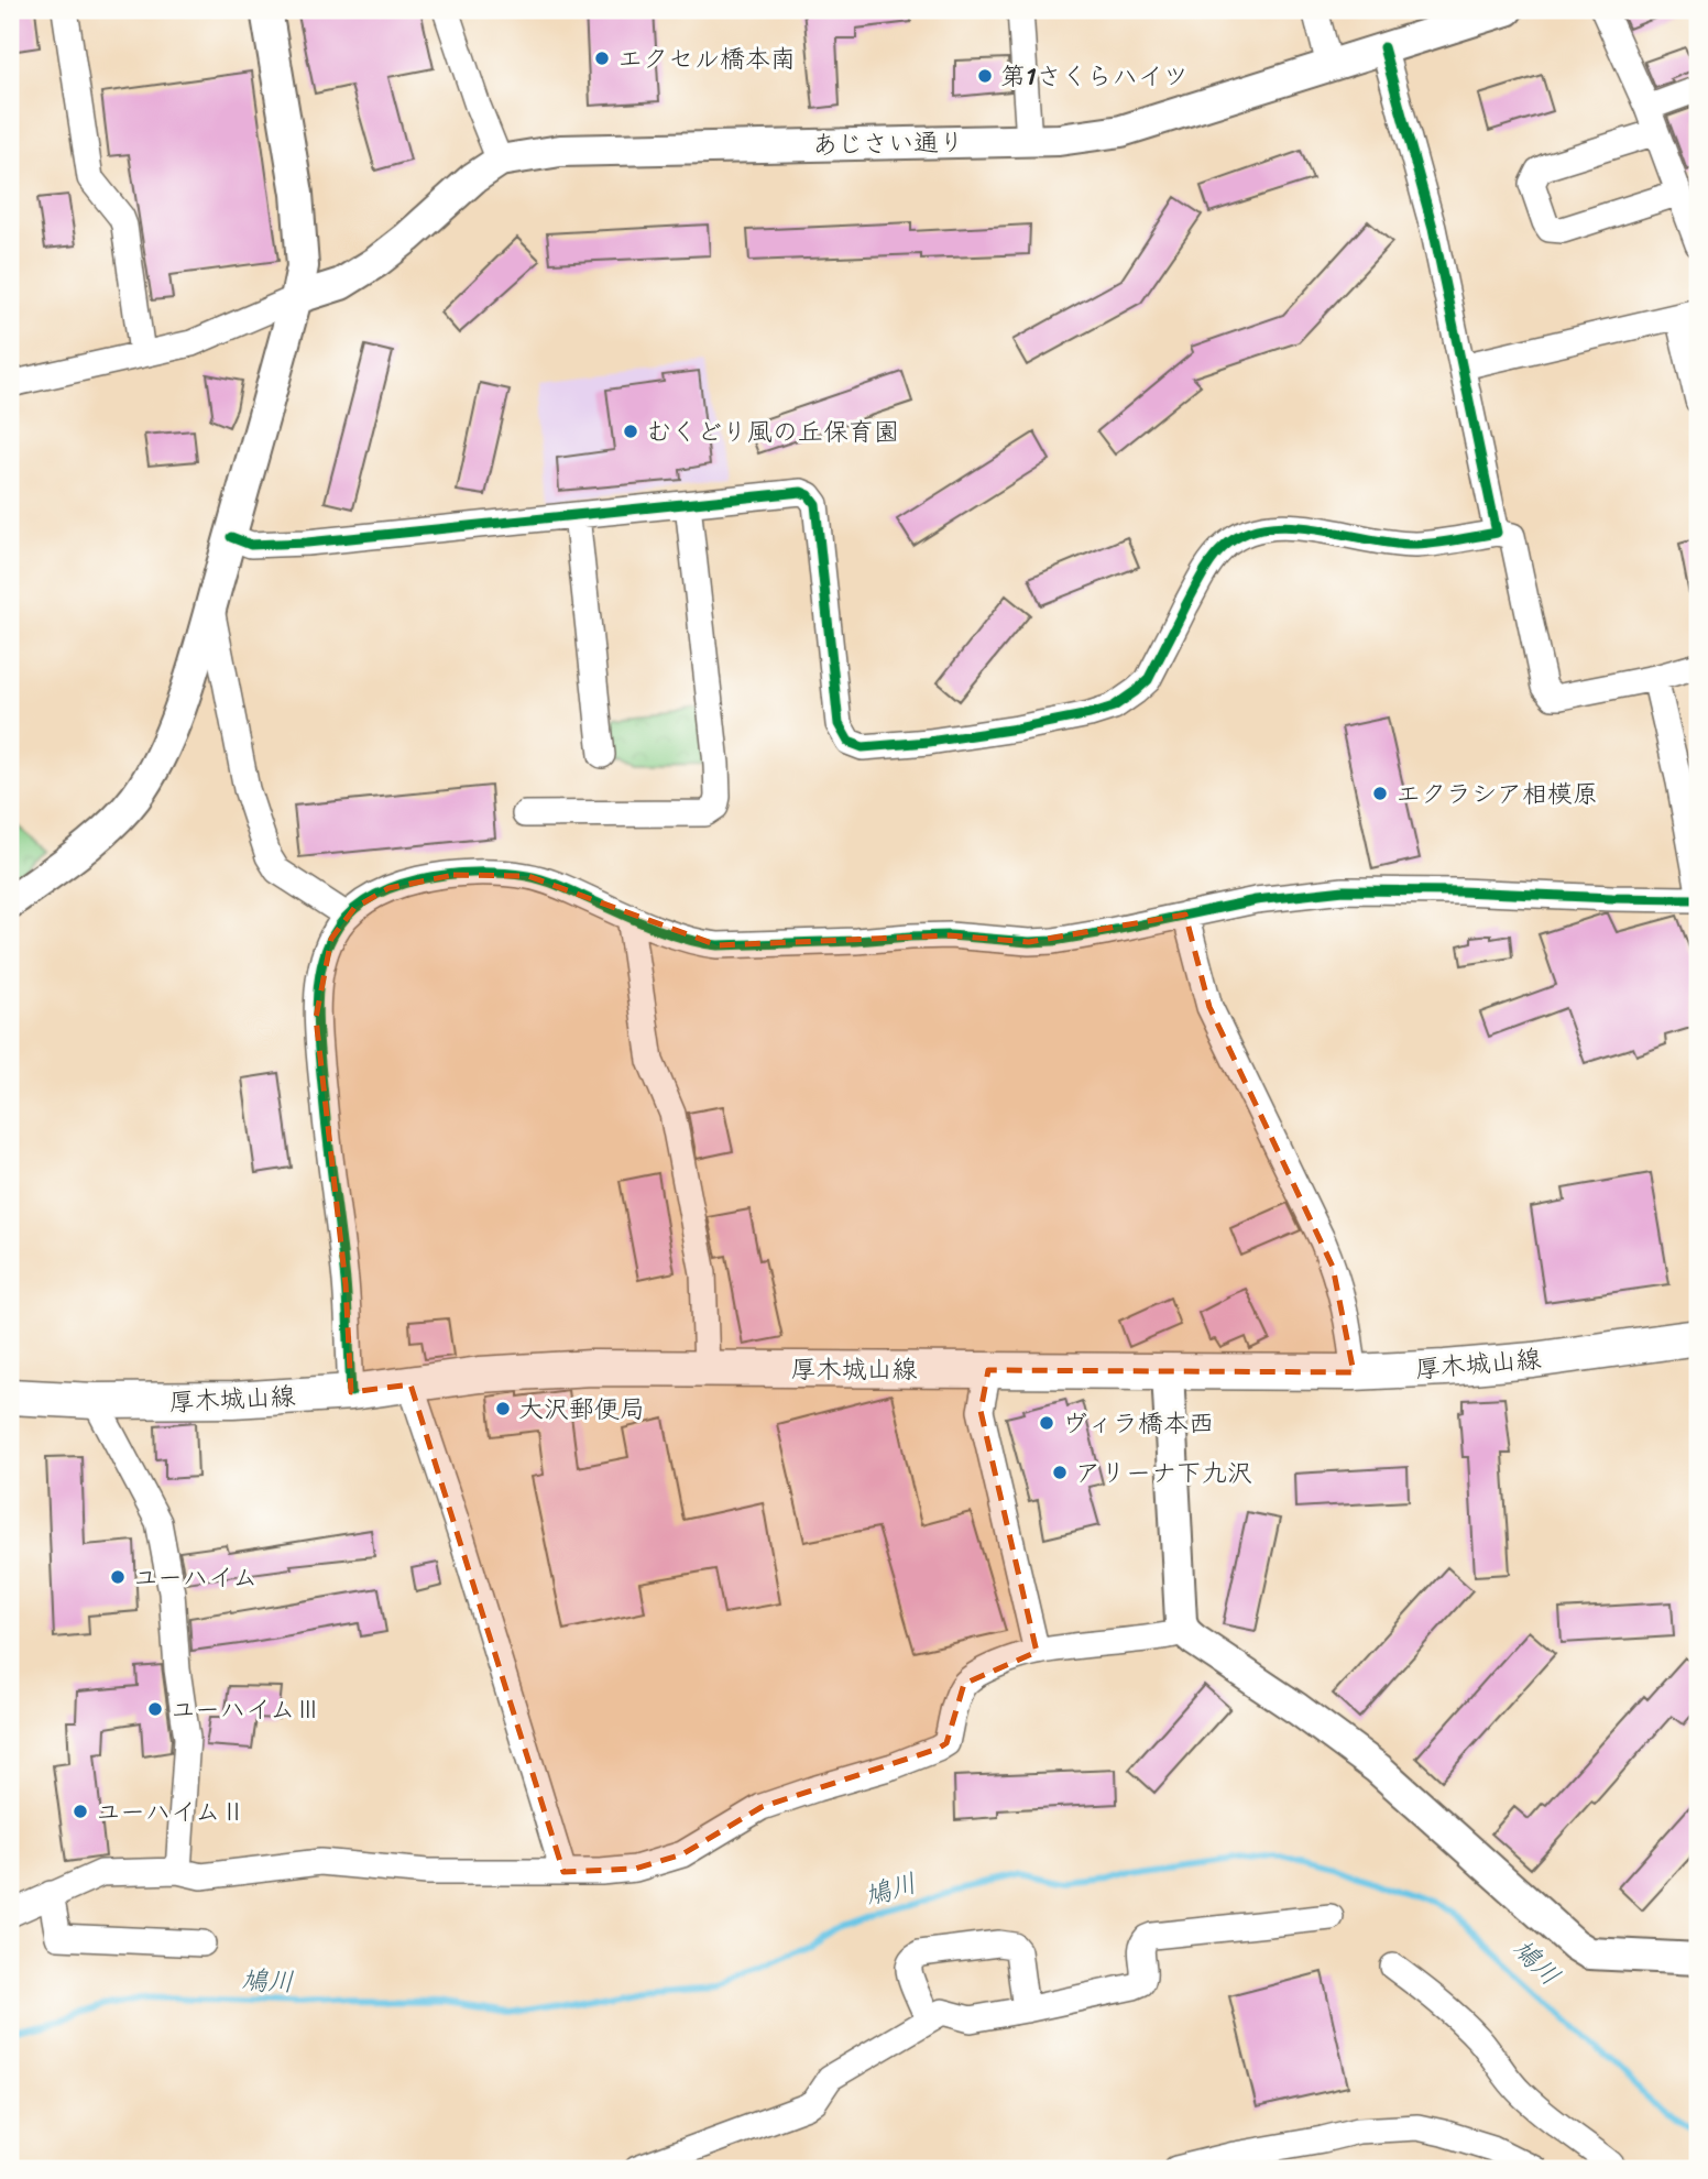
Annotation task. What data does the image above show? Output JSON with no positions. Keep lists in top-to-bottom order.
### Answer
{
  "streets": {
    "main road": ["厚木城山線"],
    "street": ["あじさい通り"]
  },
  "water": ["鳩川"],
  "places": [
    "エクセル橋本南",
    "第1さくらハイツ",
    "むくどり風の丘保育園",
    "エクラシア相模原",
    "大沢郵便局",
    "ヴィラ橋本西",
    "アリーナ下九沢",
    "ユーハイム",
    "ユーハイムⅢ",
    "ユーハイムⅡ"
  ]
}
